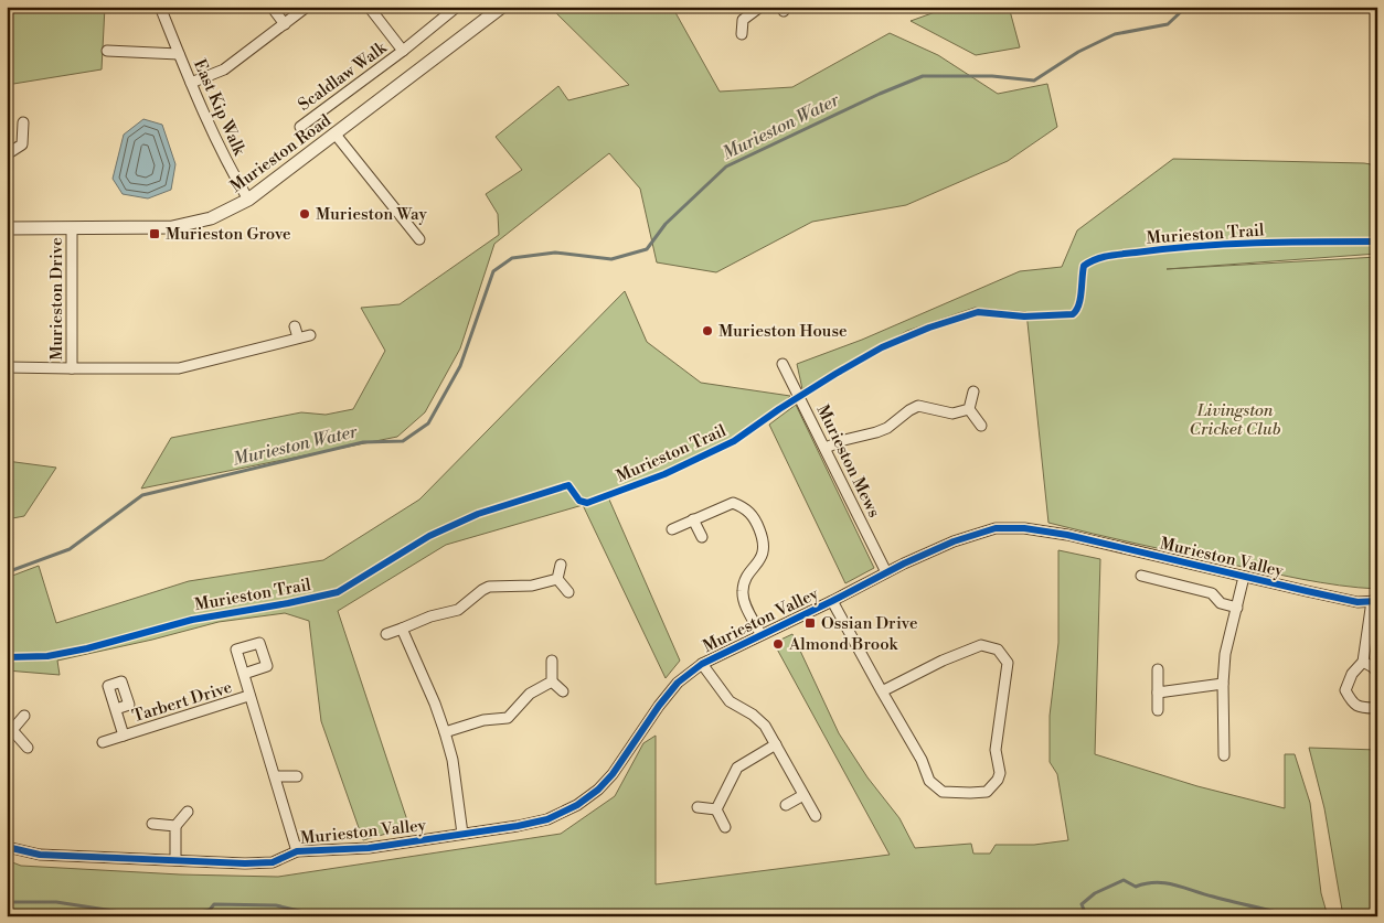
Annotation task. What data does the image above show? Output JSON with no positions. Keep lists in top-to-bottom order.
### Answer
{
  "streets": {
    "street": [
      "Scaldlaw Walk",
      "East Kip Walk",
      "Murieston Road",
      "Murieston Drive",
      "Murieston Mews",
      "Murieston Valley",
      "Tarbert Drive"
    ],
    "cycle path": ["Murieston Trail"]
  },
  "crossings": [
    ["East Kip Walk", "Murieston Road"],
    ["Murieston Road", "Murieston Drive"],
    ["Murieston Mews", "Murieston Valley"],
    ["Murieston Valley", "Tarbert Drive"]
  ],
  "water": ["Murieston Water"],
  "parks": ["Livingston Cricket Club"],
  "places": {
    "other": ["Murieston Way", "Murieston House", "Almond Brook"],
    "transit": ["Murieston Grove", "Ossian Drive"]
  }
}
